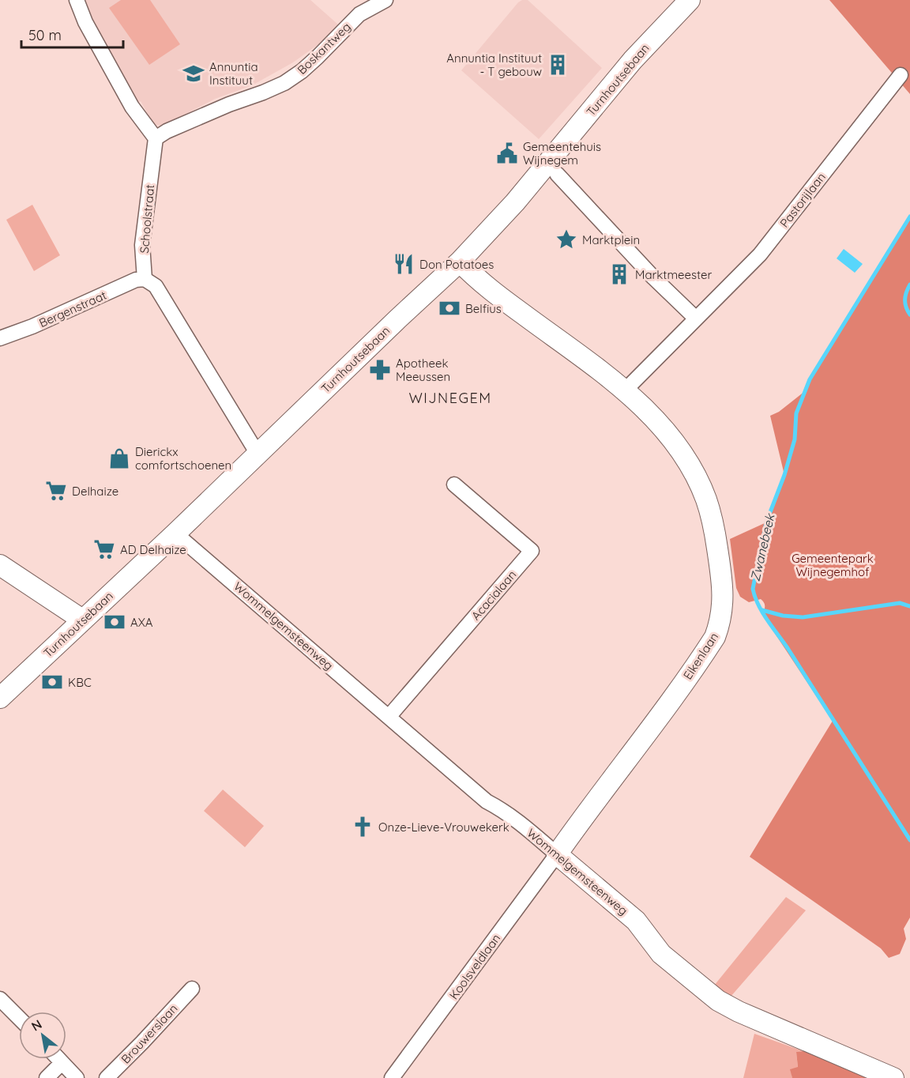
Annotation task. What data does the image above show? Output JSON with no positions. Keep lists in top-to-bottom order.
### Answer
{
  "streets": {
    "street": [
      "Boskantweg",
      "Turnhoutsebaan",
      "Pastorijlaan",
      "Schoolstraat",
      "Bergenstraat",
      "Acacialaan",
      "Wommelgemsteenweg",
      "Eikenlaan",
      "Koolsveldlaan",
      "Brouwerslaan"
    ]
  },
  "crossings": [
    ["Boskantweg", "Schoolstraat"],
    ["Turnhoutsebaan", "Wommelgemsteenweg"],
    ["Schoolstraat", "Bergenstraat"],
    ["Acacialaan", "Wommelgemsteenweg"],
    ["Wommelgemsteenweg", "Eikenlaan"],
    ["Wommelgemsteenweg", "Koolsveldlaan"],
    ["Eikenlaan", "Koolsveldlaan"]
  ],
  "districts": ["WIJNEGEM"],
  "water": ["Zwanebeek"],
  "parks": ["Gemeentepark Wijnegemhof"],
  "places": {
    "building": ["Annuntia Instituut - T gebouw", "Marktmeester"],
    "school or university": ["Annuntia Instituut"],
    "public building": ["Gemeentehuis Wijnegem"],
    "place": ["Marktplein"],
    "restaurant": ["Don Potatoes"],
    "bank": ["Belfius", "AXA", "KBC"],
    "pharmacy": ["Apotheek Meeussen"],
    "shop": ["Dierickx comfortschoenen"],
    "supermarket": ["Delhaize", "AD Delhaize"],
    "church": ["Onze-Lieve-Vrouwekerk"]
  },
  "scale_bar": "50 m",
  "north": "top left"
}
